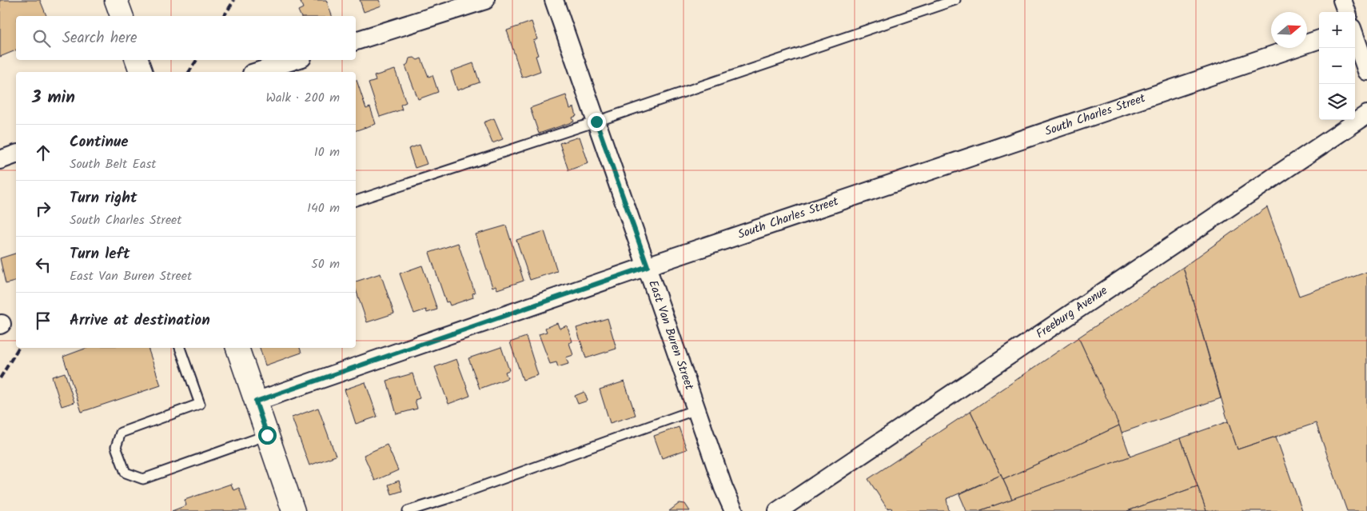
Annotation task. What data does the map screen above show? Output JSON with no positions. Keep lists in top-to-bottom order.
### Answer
{
  "streets": {
    "street": ["South Charles Street", "Freeburg Avenue", "East Van Buren Street"]
  },
  "crossings": [
    ["South Charles Street", "East Van Buren Street"]
  ],
  "north": "right",
  "page": {
    "map_buttons": ["+", "−"],
    "search": "Search here",
    "heading": ["3 min", "Walk · 200 m"],
    "list": [
      ["Continue", "South Belt East", "10 m"],
      ["Turn right", "South Charles Street", "140 m"],
      ["Turn left", "East Van Buren Street", "50 m"],
      "Arrive at destination"
    ]
  }
}
